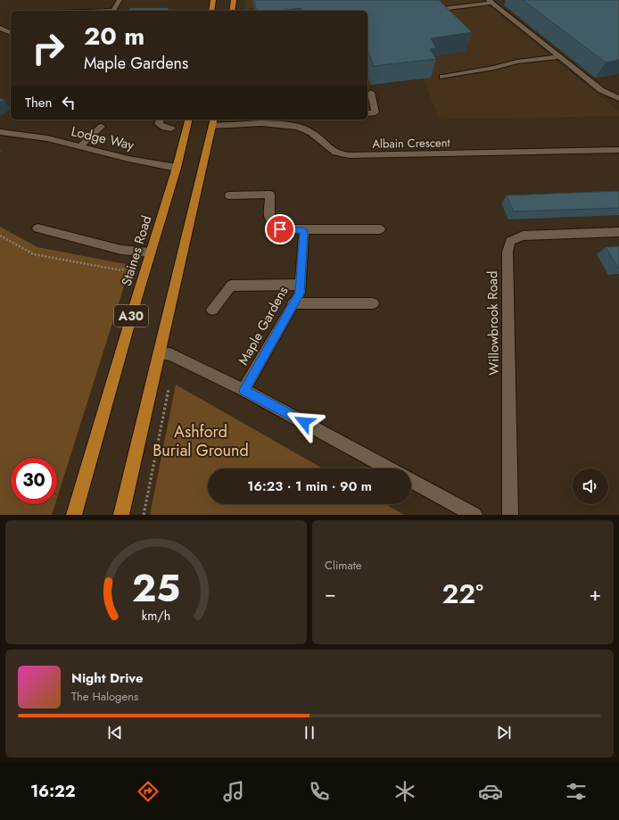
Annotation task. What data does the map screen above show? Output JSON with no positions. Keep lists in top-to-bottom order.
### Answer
{
  "streets": {
    "highway": ["Staines Road", "A30"],
    "street": [
      "Lodge Way",
      "Albain Crescent",
      "Willowbrook Road",
      "Maple Gardens"
    ]
  },
  "crossings": [
    ["Lodge Way", "Staines Road"],
    ["Albain Crescent", "A30"]
  ],
  "parks": ["Ashford Burial Ground"],
  "page": {
    "turn": ["20 m", "Maple Gardens"],
    "then": "Then",
    "limit": "30",
    "trip": "16:23 · 1 min · 90 m",
    "tile": "Climate",
    "heat": ["−", "22°", "+"],
    "song": ["Night Drive", "The Halogens"],
    "tabs": "16:22",
    "gauge": ["25", "km/h"]
  }
}
